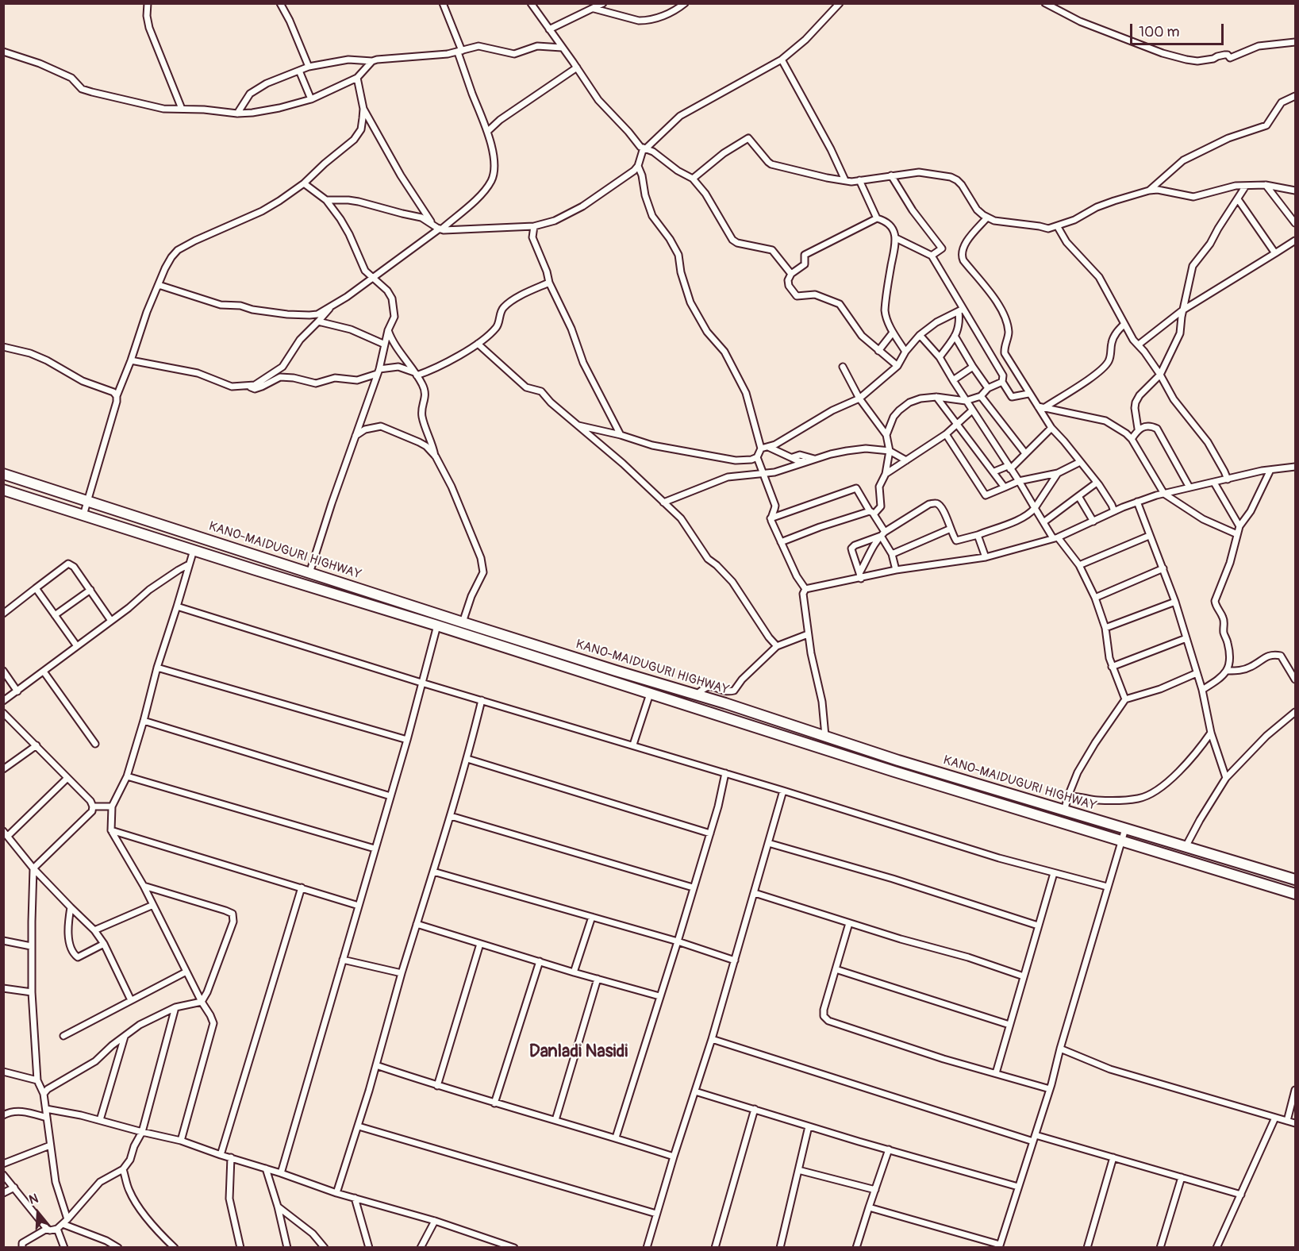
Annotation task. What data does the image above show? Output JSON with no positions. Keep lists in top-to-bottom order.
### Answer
{
  "streets": {
    "highway": ["KANO-MAIDUGURI HIGHWAY"]
  },
  "districts": ["Danladi Nasidi"],
  "scale_bar": "100 m",
  "north": "top"
}
